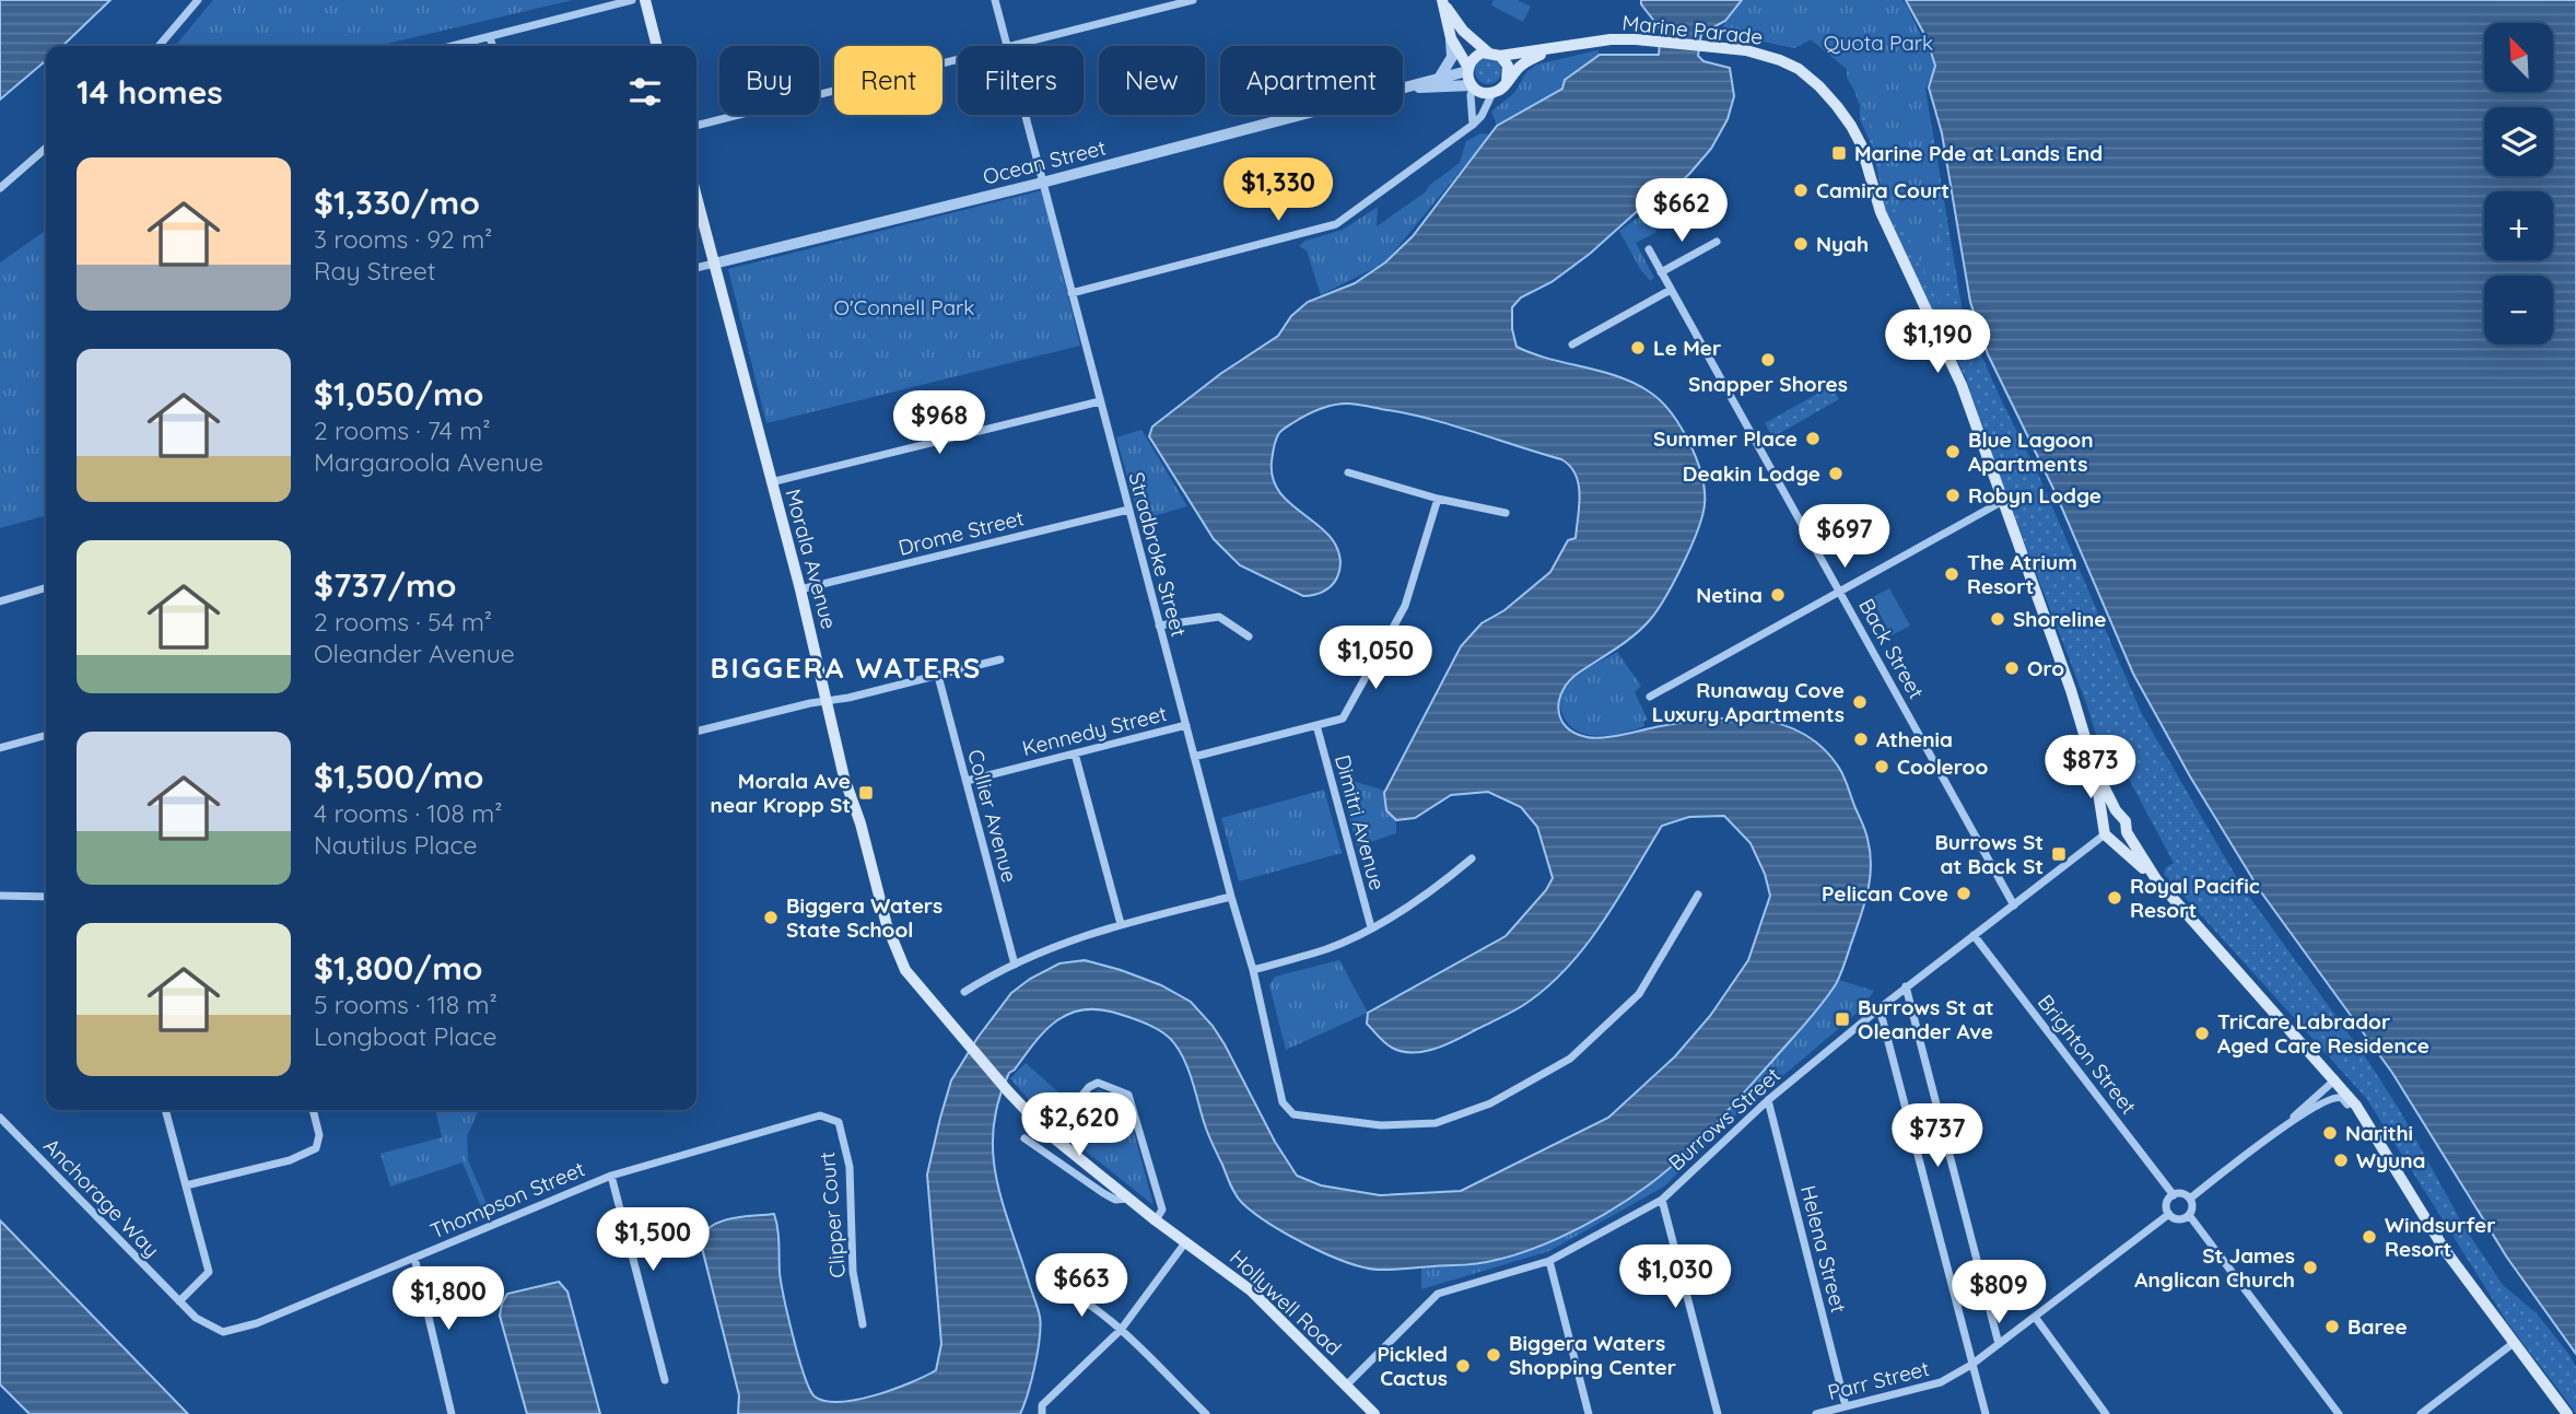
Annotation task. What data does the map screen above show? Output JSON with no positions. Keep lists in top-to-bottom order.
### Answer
{
  "streets": {
    "main road": ["Marine Parade", "Morala Avenue", "Hollywell Road"],
    "street": [
      "Ocean Street",
      "Drome Street",
      "Stradbroke Street",
      "Back Street",
      "Kennedy Street",
      "Collier Avenue",
      "Dimitri Avenue",
      "Brighton Street",
      "Burrows Street",
      "Anchorage Way",
      "Thompson Street",
      "Clipper Court",
      "Helena Street",
      "Parr Street"
    ]
  },
  "crossings": [
    ["Marine Parade", "Ocean Street"],
    ["Marine Parade", "Burrows Street"],
    ["Ocean Street", "Stradbroke Street"],
    ["Ocean Street", "Morala Avenue"],
    ["Drome Street", "Stradbroke Street"],
    ["Drome Street", "Morala Avenue"],
    ["Stradbroke Street", "Kennedy Street"],
    ["Morala Avenue", "Hollywell Road"],
    ["Back Street", "Burrows Street"],
    ["Kennedy Street", "Collier Avenue"],
    ["Brighton Street", "Burrows Street"],
    ["Brighton Street", "Parr Street"],
    ["Burrows Street", "Helena Street"],
    ["Burrows Street", "Hollywell Road"],
    ["Anchorage Way", "Thompson Street"],
    ["Thompson Street", "Clipper Court"],
    ["Helena Street", "Parr Street"]
  ],
  "districts": ["BIGGERA WATERS"],
  "parks": ["Quota Park", "O'Connell Park"],
  "places": {
    "transit": [
      "Marine Pde at Lands End",
      "Morala Ave near Kropp St",
      "Burrows St at Back St",
      "Burrows St at Oleander Ave"
    ],
    "other": [
      "Camira Court",
      "Nyah",
      "Le Mer",
      "Snapper Shores",
      "Summer Place",
      "Blue Lagoon Apartments",
      "Deakin Lodge",
      "Robyn Lodge",
      "The Atrium Resort",
      "Netina",
      "Shoreline",
      "Oro",
      "Runaway Cove Luxury Apartments",
      "Athenia",
      "Cooleroo",
      "Pelican Cove",
      "Royal Pacific Resort",
      "Biggera Waters State School",
      "TriCare Labrador Aged Care Residence",
      "Narithi",
      "Wyuna",
      "Windsurfer Resort",
      "St James Anglican Church",
      "Baree",
      "Biggera Waters Shopping Center",
      "Pickled Cactus"
    ]
  },
  "north": "top left",
  "page": {
    "map_buttons": ["+", "−"],
    "chip": [
      "Buy",
      "Rent",
      "Filters",
      "New",
      "Apartment"
    ],
    "heading": "14 homes",
    "list": [
      {
        "name": "$1,330/mo",
        "note": "3 rooms · 92 m² · Ray Street"
      },
      {
        "name": "$1,050/mo",
        "note": "2 rooms · 74 m² · Margaroola Avenue"
      },
      {
        "name": "$737/mo",
        "note": "2 rooms · 54 m² · Oleander Avenue"
      },
      {
        "name": "$1,500/mo",
        "note": "4 rooms · 108 m² · Nautilus Place"
      },
      {
        "name": "$1,800/mo",
        "note": "5 rooms · 118 m² · Longboat Place"
      }
    ],
    "price": [
      "$1,330",
      "$662",
      "$1,190",
      "$968",
      "$697",
      "$1,050",
      "$873",
      "$2,620",
      "$737",
      "$1,500",
      "$1,030",
      "$663",
      "$809",
      "$1,800"
    ]
  }
}
